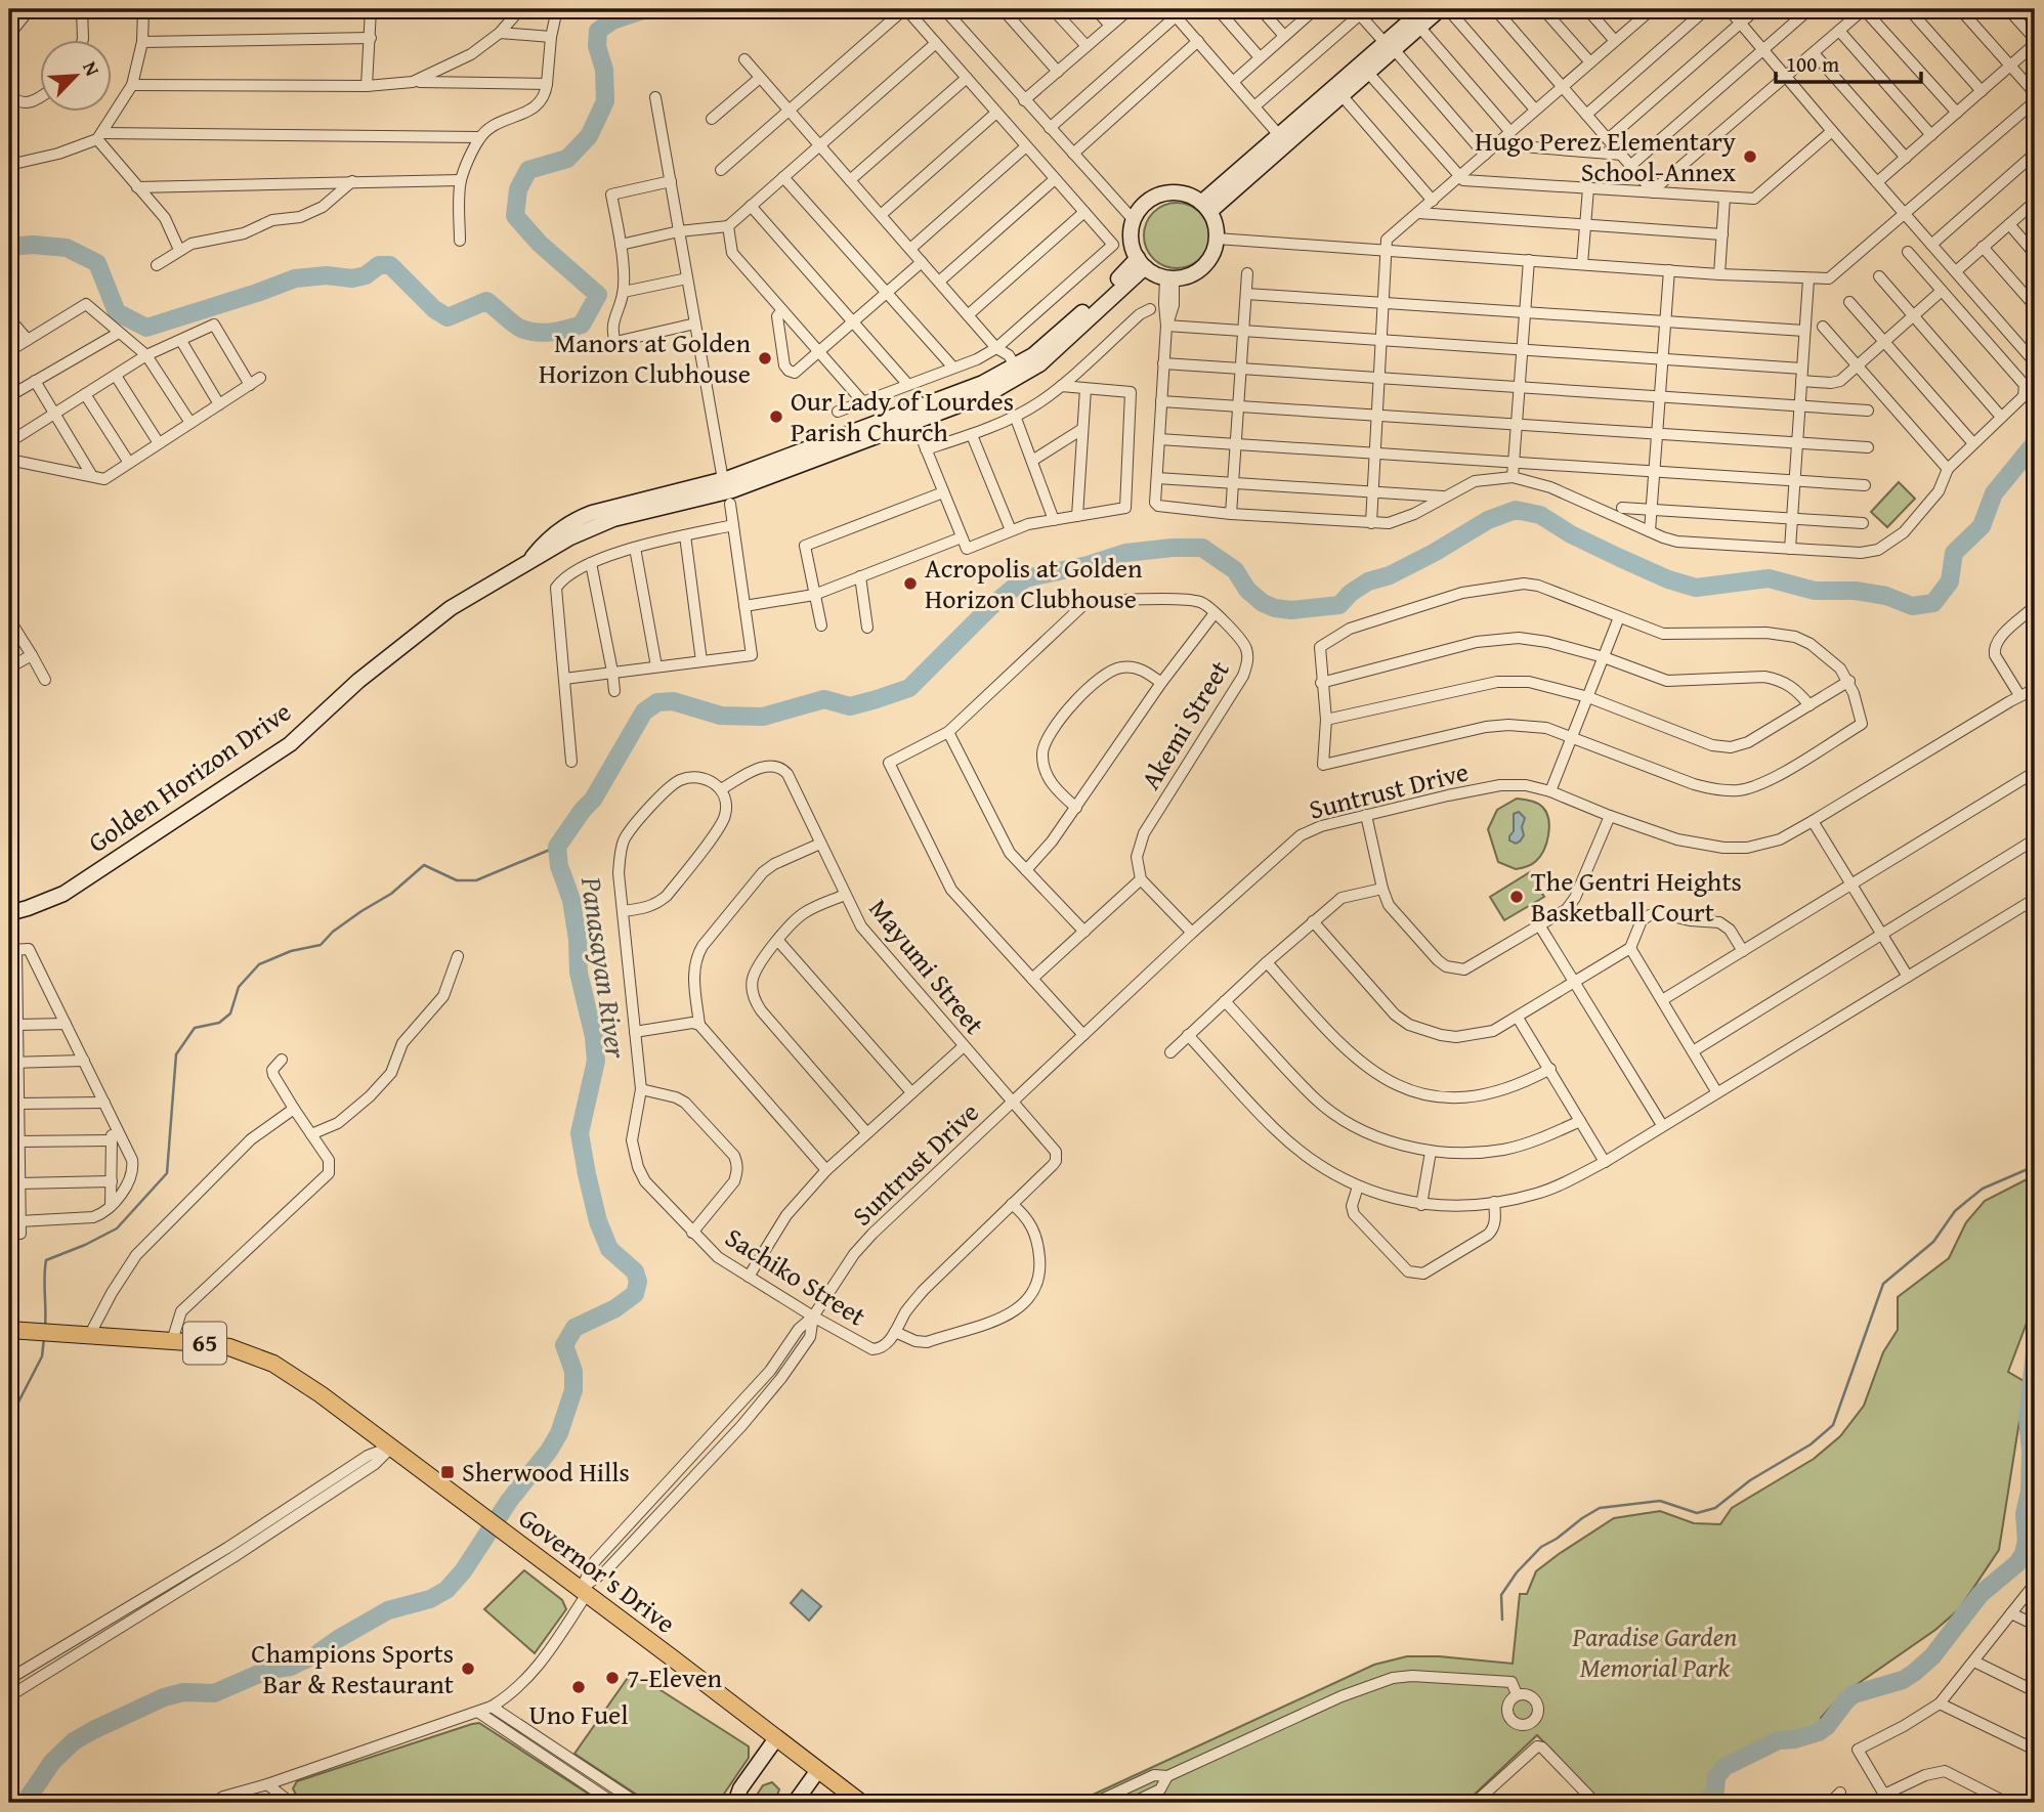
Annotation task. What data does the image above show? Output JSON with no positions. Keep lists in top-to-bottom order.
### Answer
{
  "streets": {
    "main road": ["65", "Governor's Drive"],
    "street": [
      "Akemi Street",
      "Golden Horizon Drive",
      "Suntrust Drive",
      "Mayumi Street",
      "Sachiko Street"
    ]
  },
  "crossings": [
    ["Suntrust Drive", "Mayumi Street"],
    ["Suntrust Drive", "Sachiko Street"],
    ["Suntrust Drive", "Governor's Drive"],
    ["Mayumi Street", "Sachiko Street"]
  ],
  "water": ["Panasayan River"],
  "parks": ["Paradise Garden Memorial Park"],
  "places": {
    "other": [
      "Hugo Perez Elementary School-Annex",
      "Manors at Golden Horizon Clubhouse",
      "Our Lady of Lourdes Parish Church",
      "Acropolis at Golden Horizon Clubhouse",
      "The Gentri Heights Basketball Court",
      "Champions Sports Bar & Restaurant",
      "7-Eleven",
      "Uno Fuel"
    ],
    "transit": ["Sherwood Hills"]
  },
  "scale_bar": "100 m",
  "north": "top right"
}
